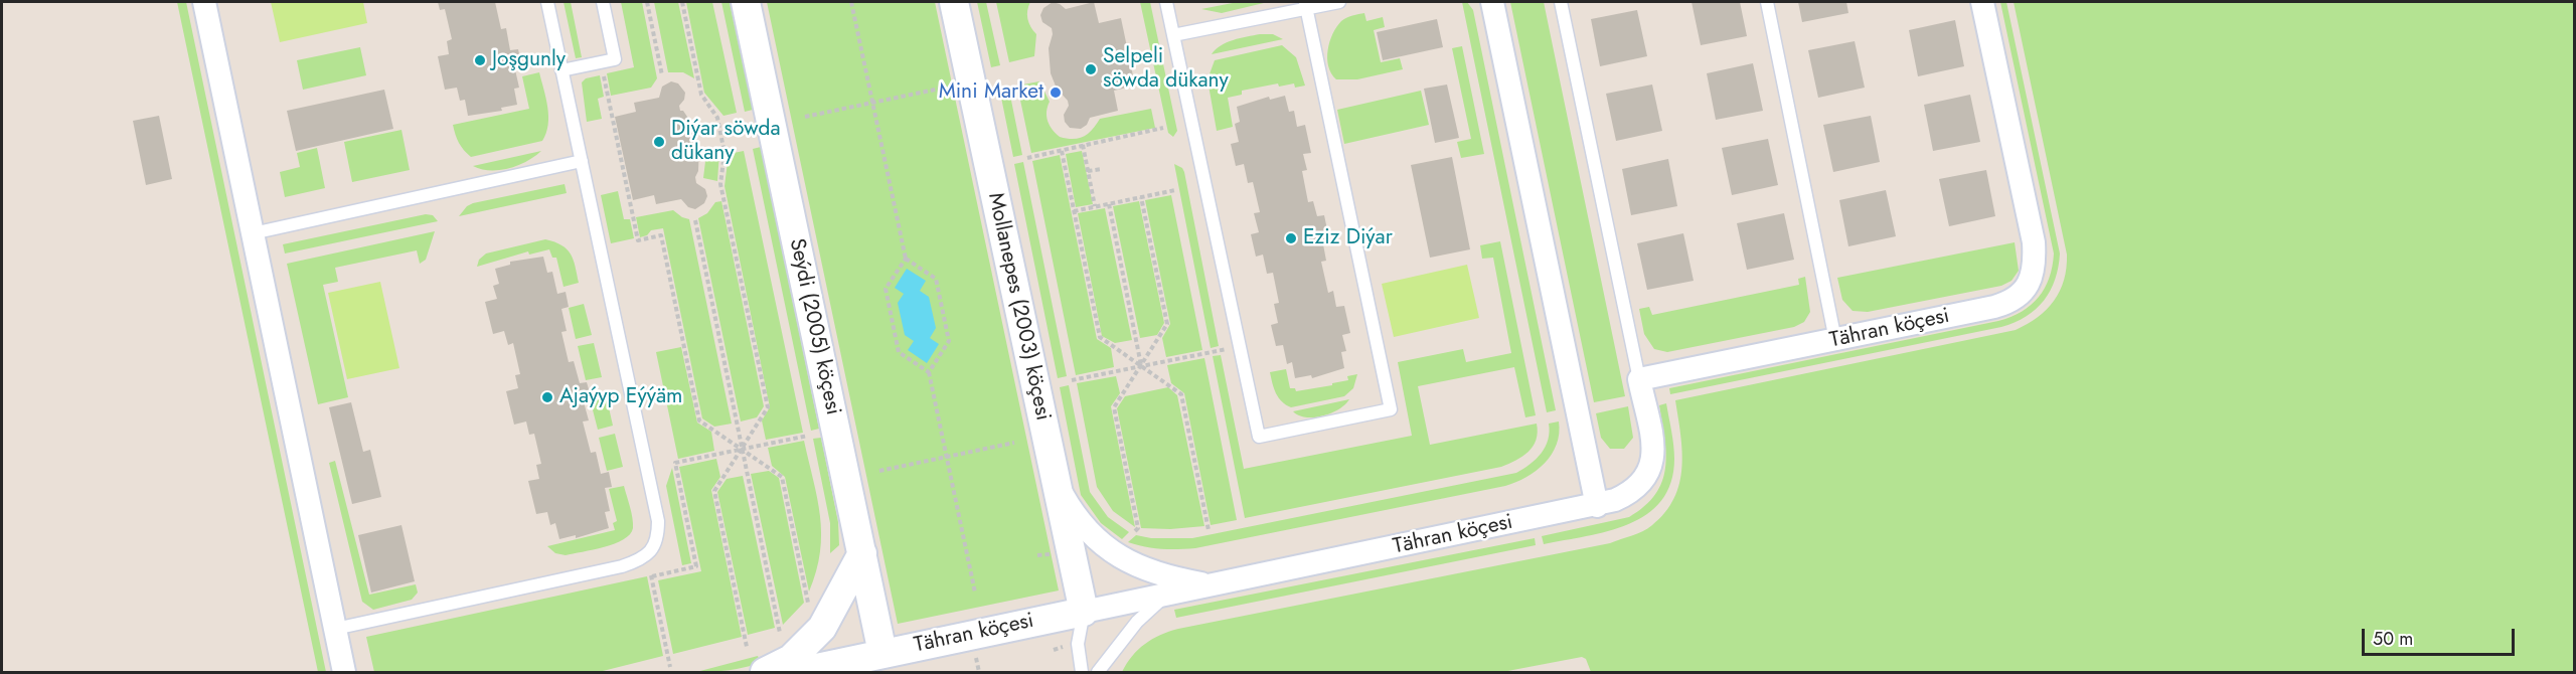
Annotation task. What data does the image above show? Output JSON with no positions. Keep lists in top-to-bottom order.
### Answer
{
  "streets": {
    "street": ["Mollanepes (2003) köçesi", "Seýdi (2005) köçesi", "Tähran köçesi"]
  },
  "crossings": [
    ["Mollanepes (2003) köçesi", "Tähran köçesi"],
    ["Seýdi (2005) köçesi", "Tähran köçesi"]
  ],
  "places": [
    "Joşgunly",
    "Selpeli söwda dükany",
    "Mini Market",
    "Diýar söwda dükany",
    "Eziz Diýar",
    "Ajaýyp Eýýäm"
  ],
  "scale_bar": "50 m"
}
